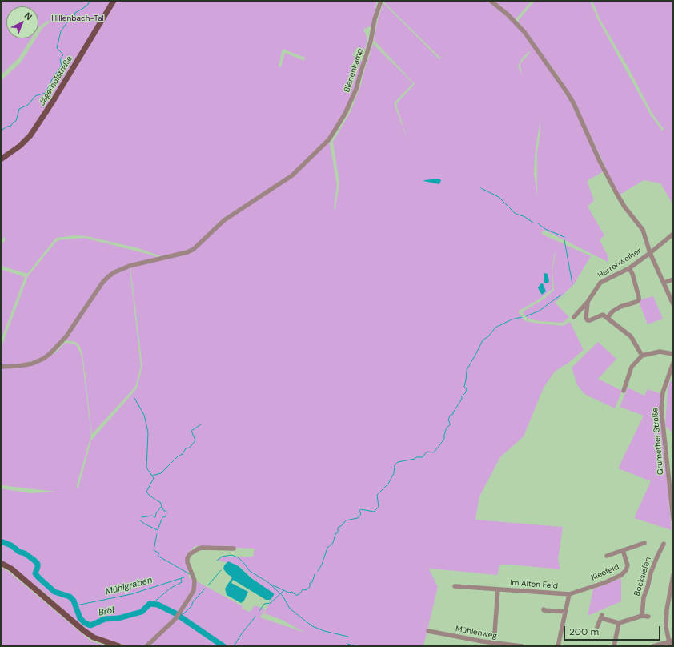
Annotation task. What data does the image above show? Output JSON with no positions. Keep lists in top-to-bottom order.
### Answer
{
  "streets": {
    "main road": ["Jägerhofstraße"],
    "street": [
      "Bienenkamp",
      "Herrenweiher",
      "Grumether Straße",
      "Kleefeld",
      "Bocksiefen",
      "Im Alten Feld",
      "Mühlenweg"
    ]
  },
  "crossings": [
    ["Kleefeld", "Im Alten Feld"]
  ],
  "water": ["Mühlgraben", "Bröl"],
  "parks": ["Hillenbach-Tal"],
  "scale_bar": "200 m",
  "north": "top right"
}
